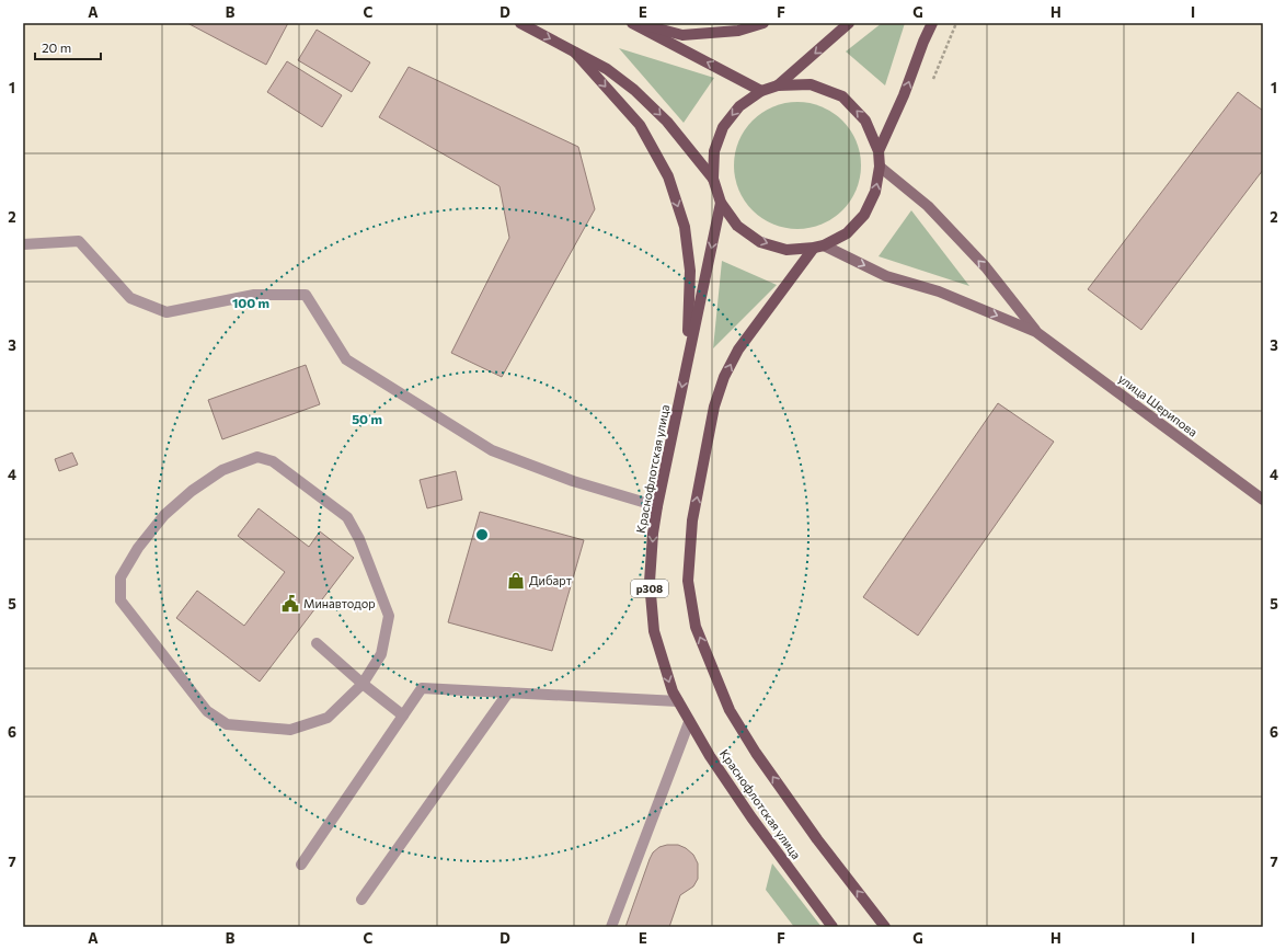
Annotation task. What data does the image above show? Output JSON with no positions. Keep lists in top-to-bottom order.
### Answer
{
  "streets": {
    "main road": ["улица Шерипова", "Краснофлотская улица", "p308"]
  },
  "one_way": ["Краснофлотская улица"],
  "places": {
    "shop": ["Дибарт"],
    "public building": ["Минавтодор"]
  },
  "scale_bar": "20 m",
  "grid": {
    "columns": [
      "A",
      "B",
      "C",
      "D",
      "E",
      "F",
      "G",
      "H",
      "I"
    ],
    "rows": [
      "1",
      "2",
      "3",
      "4",
      "5",
      "6",
      "7"
    ]
  },
  "rings": ["100 m", "50 m"]
}
